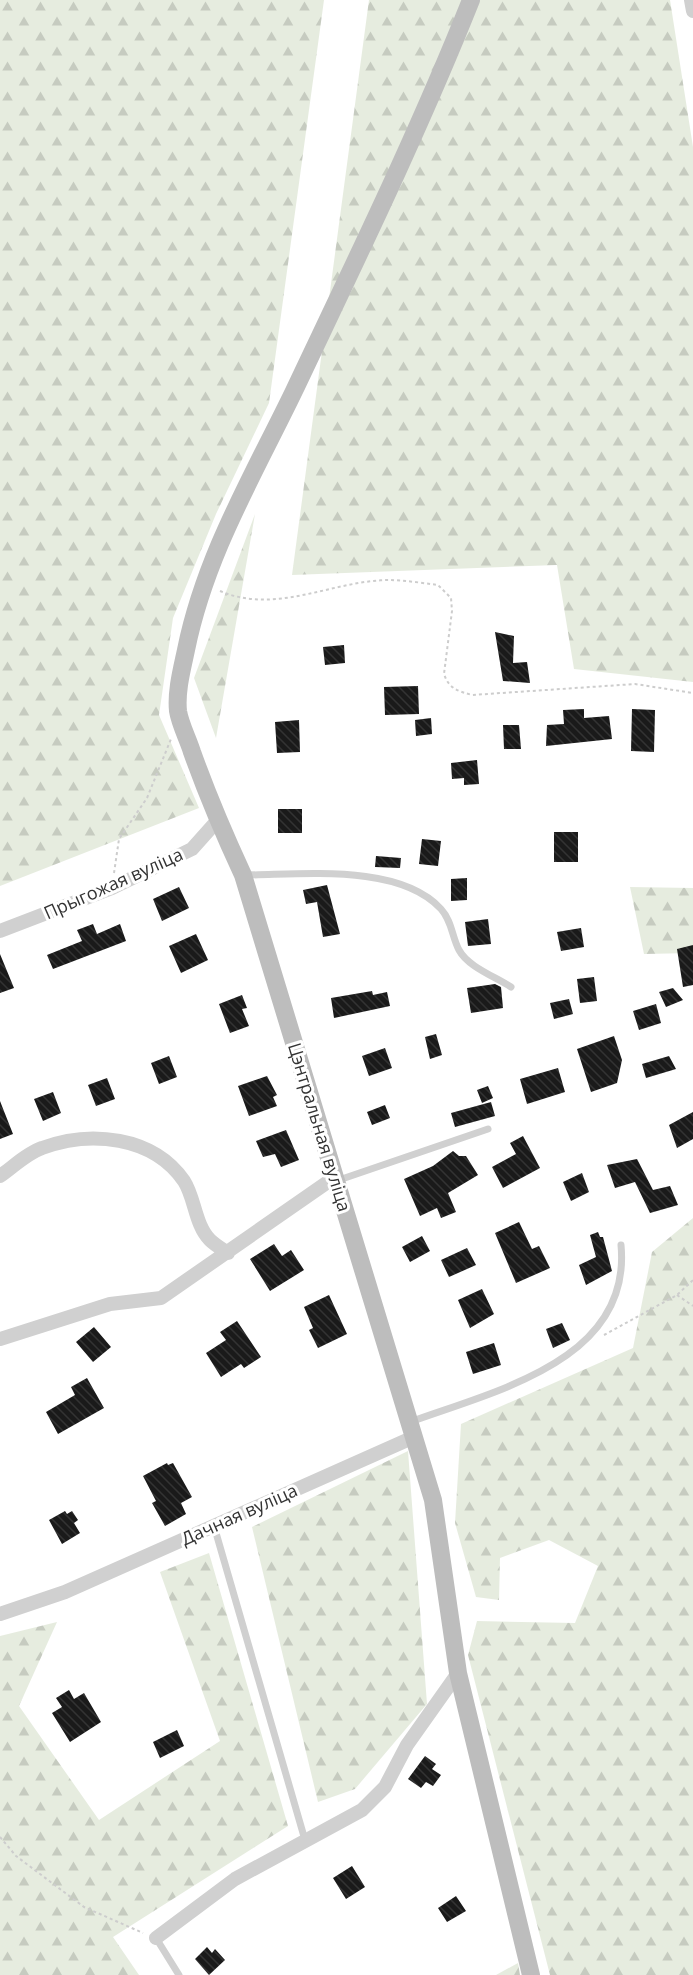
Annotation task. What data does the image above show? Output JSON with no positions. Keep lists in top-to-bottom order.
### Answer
{
  "streets": {
    "street": ["Прыгожая вуліца", "Цэнтральная вуліца", "Дачная вуліца"]
  },
  "crossings": [
    ["Прыгожая вуліца", "Цэнтральная вуліца"],
    ["Цэнтральная вуліца", "Дачная вуліца"]
  ]
}
